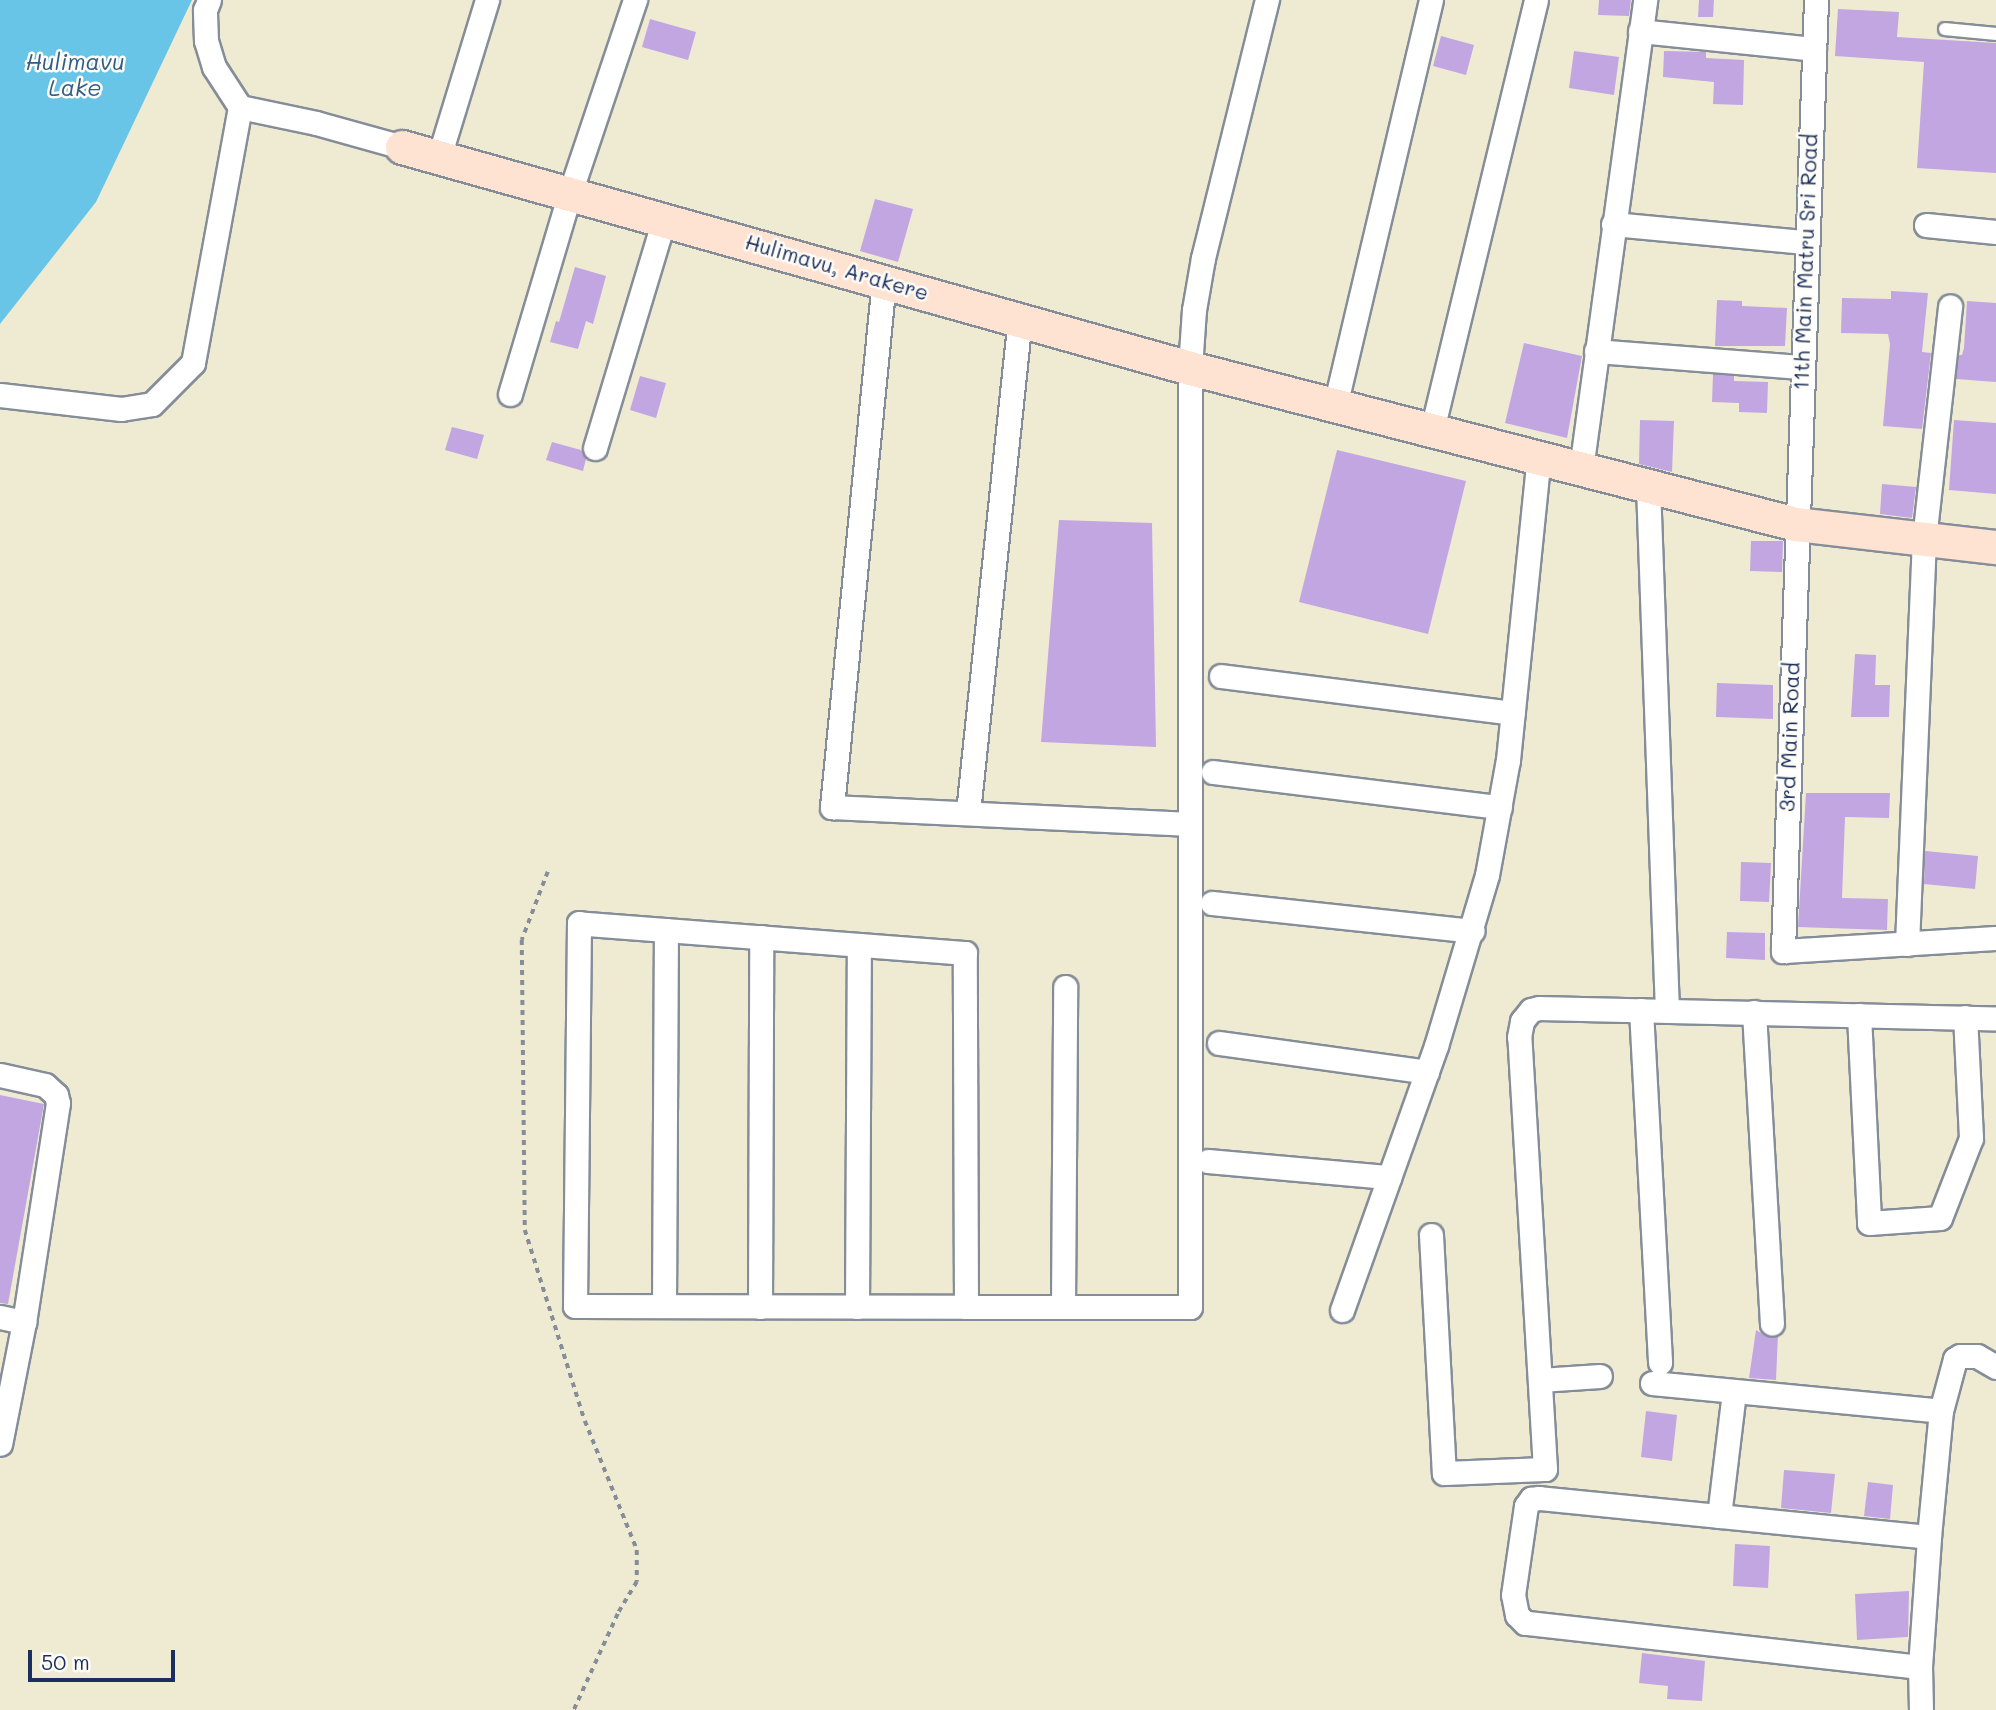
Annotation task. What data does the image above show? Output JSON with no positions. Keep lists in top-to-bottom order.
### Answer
{
  "streets": {
    "street": ["11th Main Matru Sri Road", "Hulimavu, Arakere", "3rd Main Road"]
  },
  "crossings": [
    ["11th Main Matru Sri Road", "Hulimavu, Arakere"],
    ["11th Main Matru Sri Road", "3rd Main Road"],
    ["Hulimavu, Arakere", "3rd Main Road"]
  ],
  "water": ["Hulimavu Lake"],
  "scale_bar": "50 m"
}
